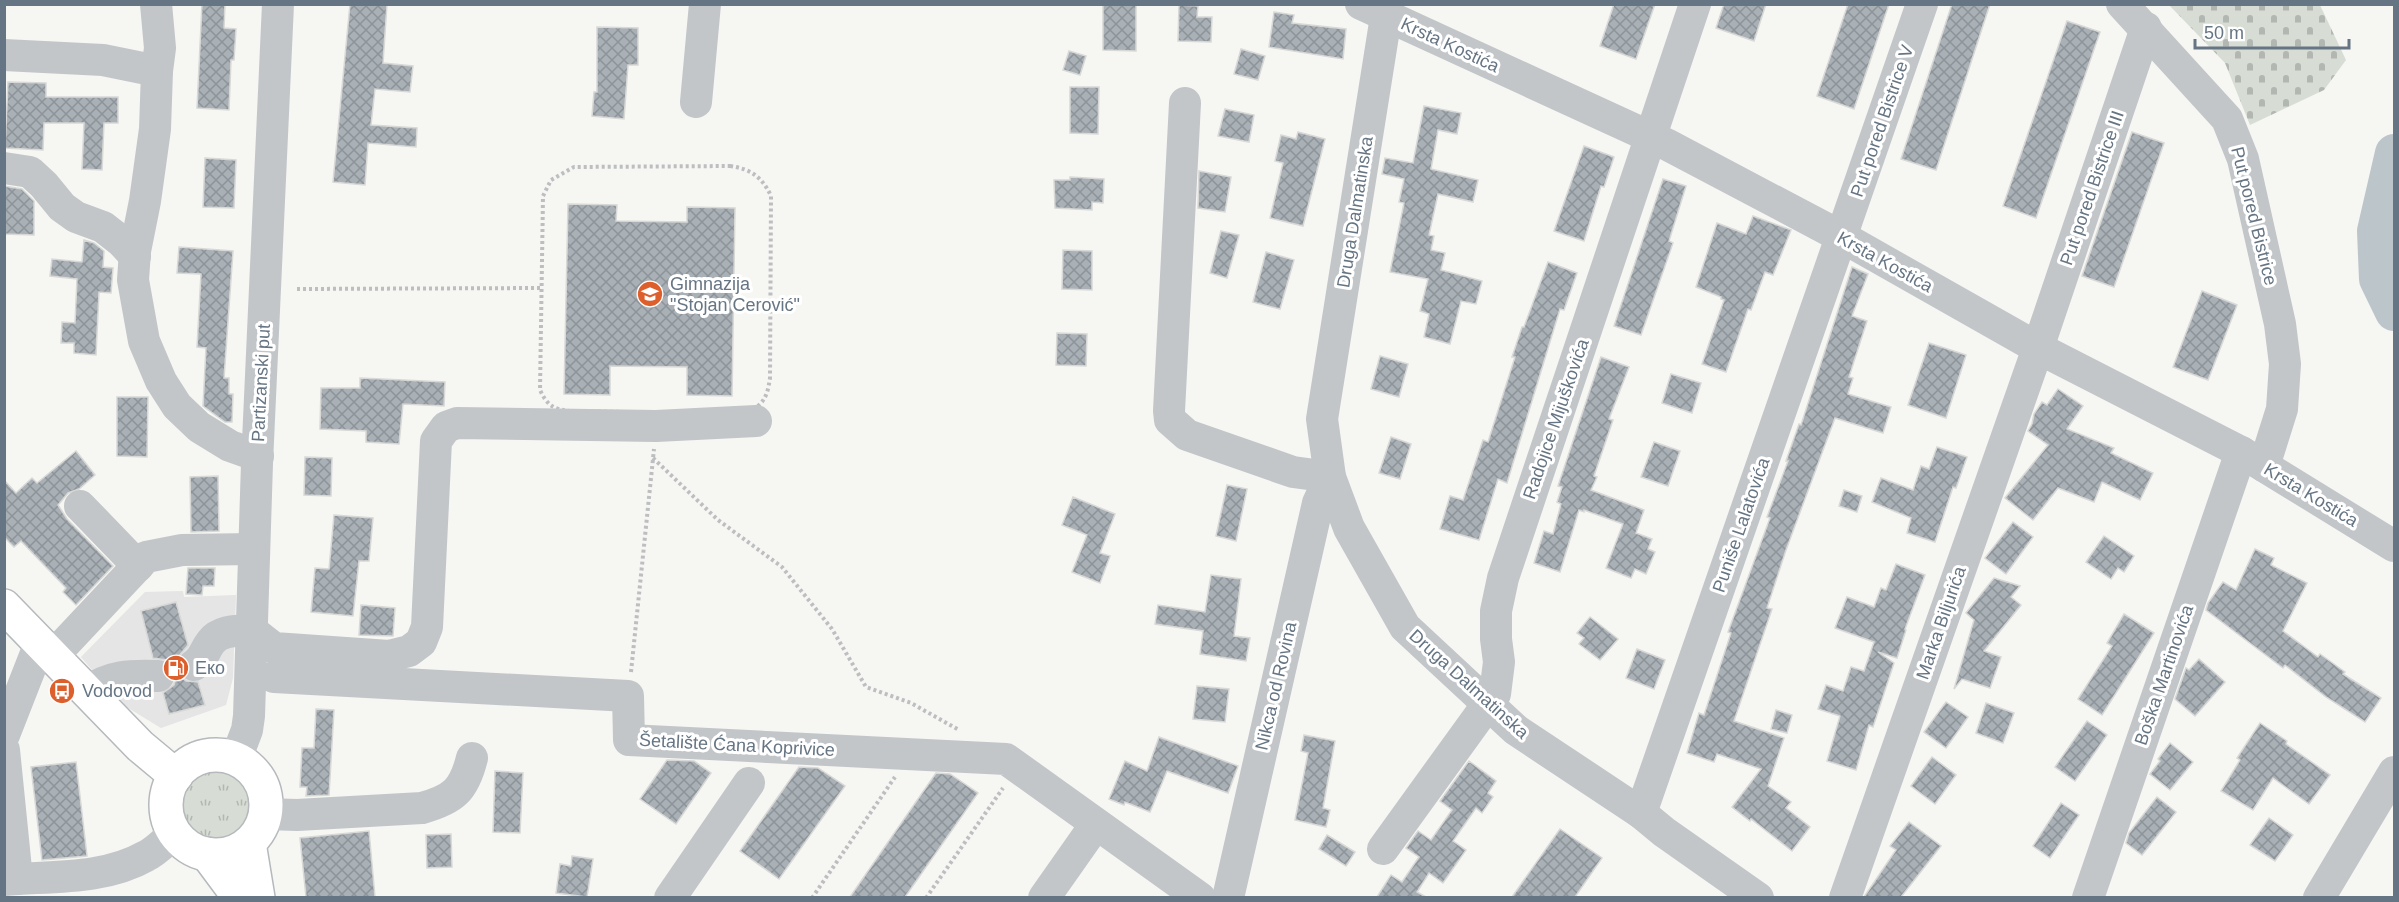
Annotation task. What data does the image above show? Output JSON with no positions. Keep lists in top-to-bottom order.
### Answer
{
  "streets": {
    "street": [
      "Krsta Kostića",
      "Put pored Bistrice V",
      "Put pored Bistrice III",
      "Druga Dalmatinska",
      "Put pored Bistrice",
      "Partizanski put",
      "Radojice Mijuškovića",
      "Puniše Lalatovića",
      "Marka Biljurića",
      "Boška Martinovića",
      "Nikca od Rovina",
      "Šetalište Ćana Koprivice"
    ]
  },
  "crossings": [
    ["Krsta Kostića", "Put pored Bistrice V"],
    ["Krsta Kostića", "Put pored Bistrice III"],
    ["Krsta Kostića", "Druga Dalmatinska"],
    ["Krsta Kostića", "Put pored Bistrice"],
    ["Krsta Kostića", "Radojice Mijuškovića"],
    ["Krsta Kostića", "Puniše Lalatovića"],
    ["Krsta Kostića", "Marka Biljurića"],
    ["Krsta Kostića", "Boška Martinovića"],
    ["Put pored Bistrice V", "Puniše Lalatovića"],
    ["Put pored Bistrice III", "Put pored Bistrice"],
    ["Put pored Bistrice III", "Marka Biljurića"],
    ["Druga Dalmatinska", "Radojice Mijuškovića"],
    ["Druga Dalmatinska", "Puniše Lalatovića"],
    ["Druga Dalmatinska", "Nikca od Rovina"],
    ["Put pored Bistrice", "Boška Martinovića"]
  ],
  "places": {
    "school or university": ["Gimnazija \"Stojan Cerović\""],
    "fuel station": ["Еко"],
    "bus stop": ["Vodovod"]
  },
  "scale_bar": "50 m"
}
